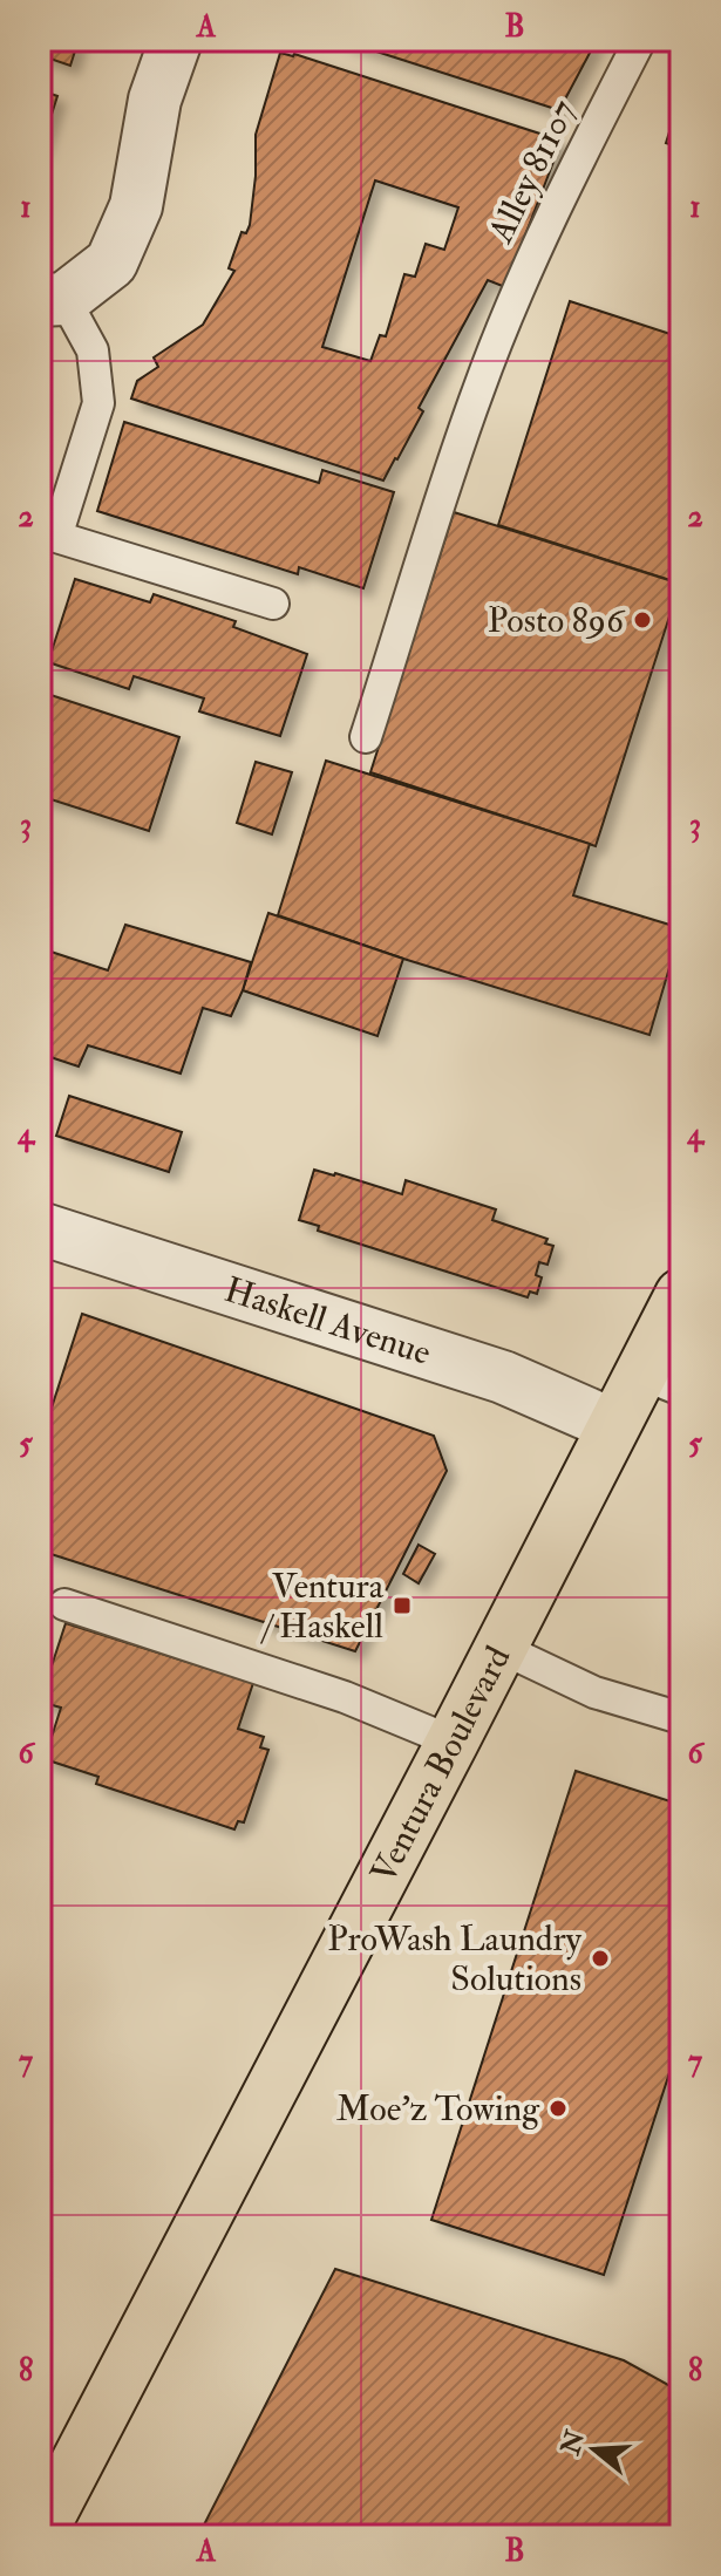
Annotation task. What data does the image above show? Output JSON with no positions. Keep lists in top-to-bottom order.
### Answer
{
  "streets": {
    "main road": ["Ventura Boulevard"],
    "street": ["Haskell Avenue"],
    "lane": ["Alley 81107"]
  },
  "crossings": [
    ["Haskell Avenue", "Ventura Boulevard"]
  ],
  "places": {
    "other": ["Posto 896", "ProWash Laundry Solutions", "Moe'z Towing"],
    "transit": ["Ventura / Haskell"]
  },
  "north": "left",
  "grid": {
    "columns": ["A", "B"],
    "rows": [
      "1",
      "2",
      "3",
      "4",
      "5",
      "6",
      "7",
      "8"
    ]
  }
}
